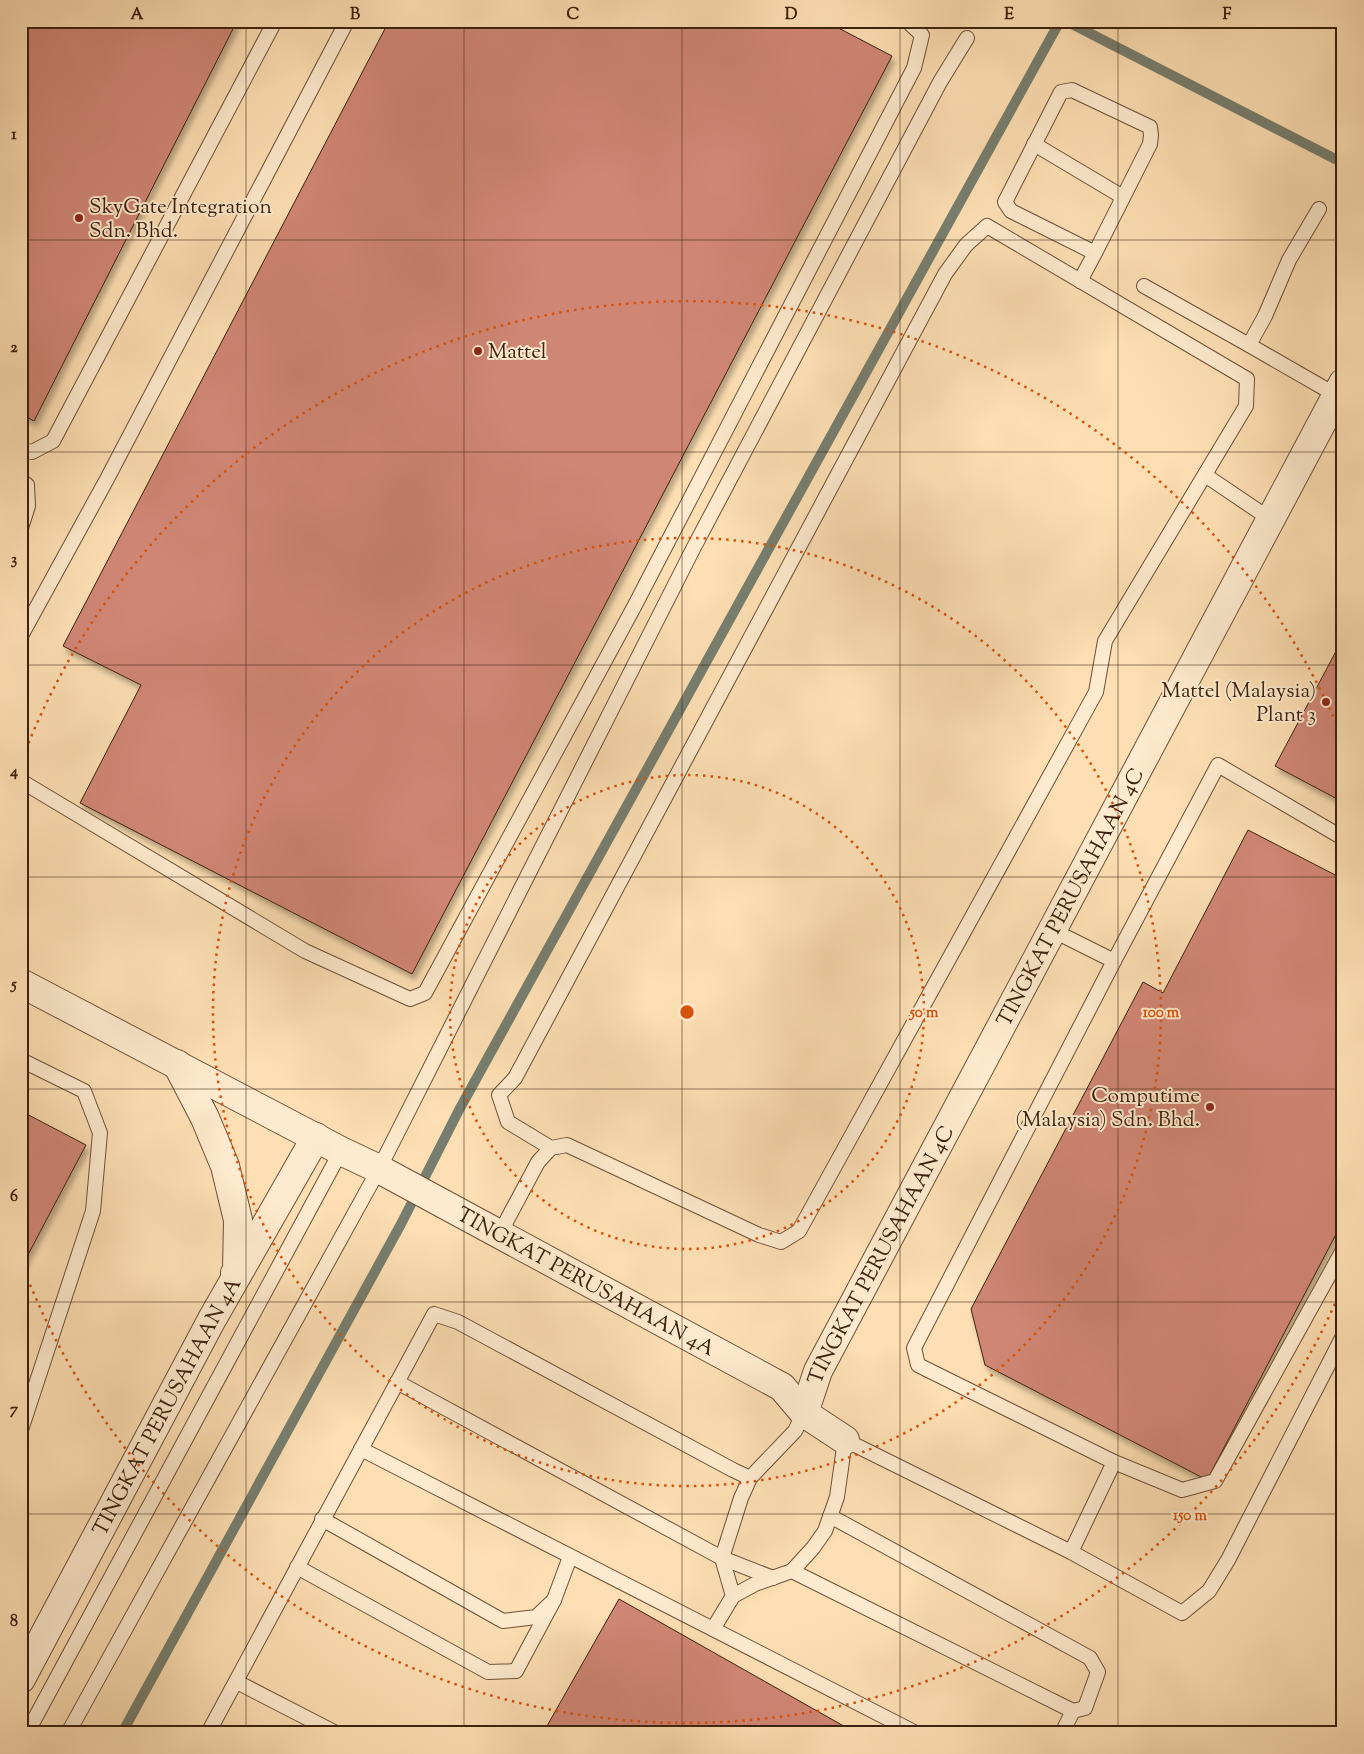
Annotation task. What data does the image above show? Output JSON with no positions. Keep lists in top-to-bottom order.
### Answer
{
  "streets": {
    "street": ["TINGKAT PERUSAHAAN 4C", "TINGKAT PERUSAHAAN 4A"]
  },
  "crossings": [
    ["TINGKAT PERUSAHAAN 4C", "TINGKAT PERUSAHAAN 4A"]
  ],
  "places": [
    "SkyGate Integration Sdn. Bhd.",
    "Mattel",
    "Mattel (Malaysia) Plant 3",
    "Computime (Malaysia) Sdn. Bhd."
  ],
  "grid": {
    "columns": [
      "A",
      "B",
      "C",
      "D",
      "E",
      "F"
    ],
    "rows": [
      "1",
      "2",
      "3",
      "4",
      "5",
      "6",
      "7",
      "8"
    ]
  },
  "rings": ["50 m", "100 m", "150 m"]
}
